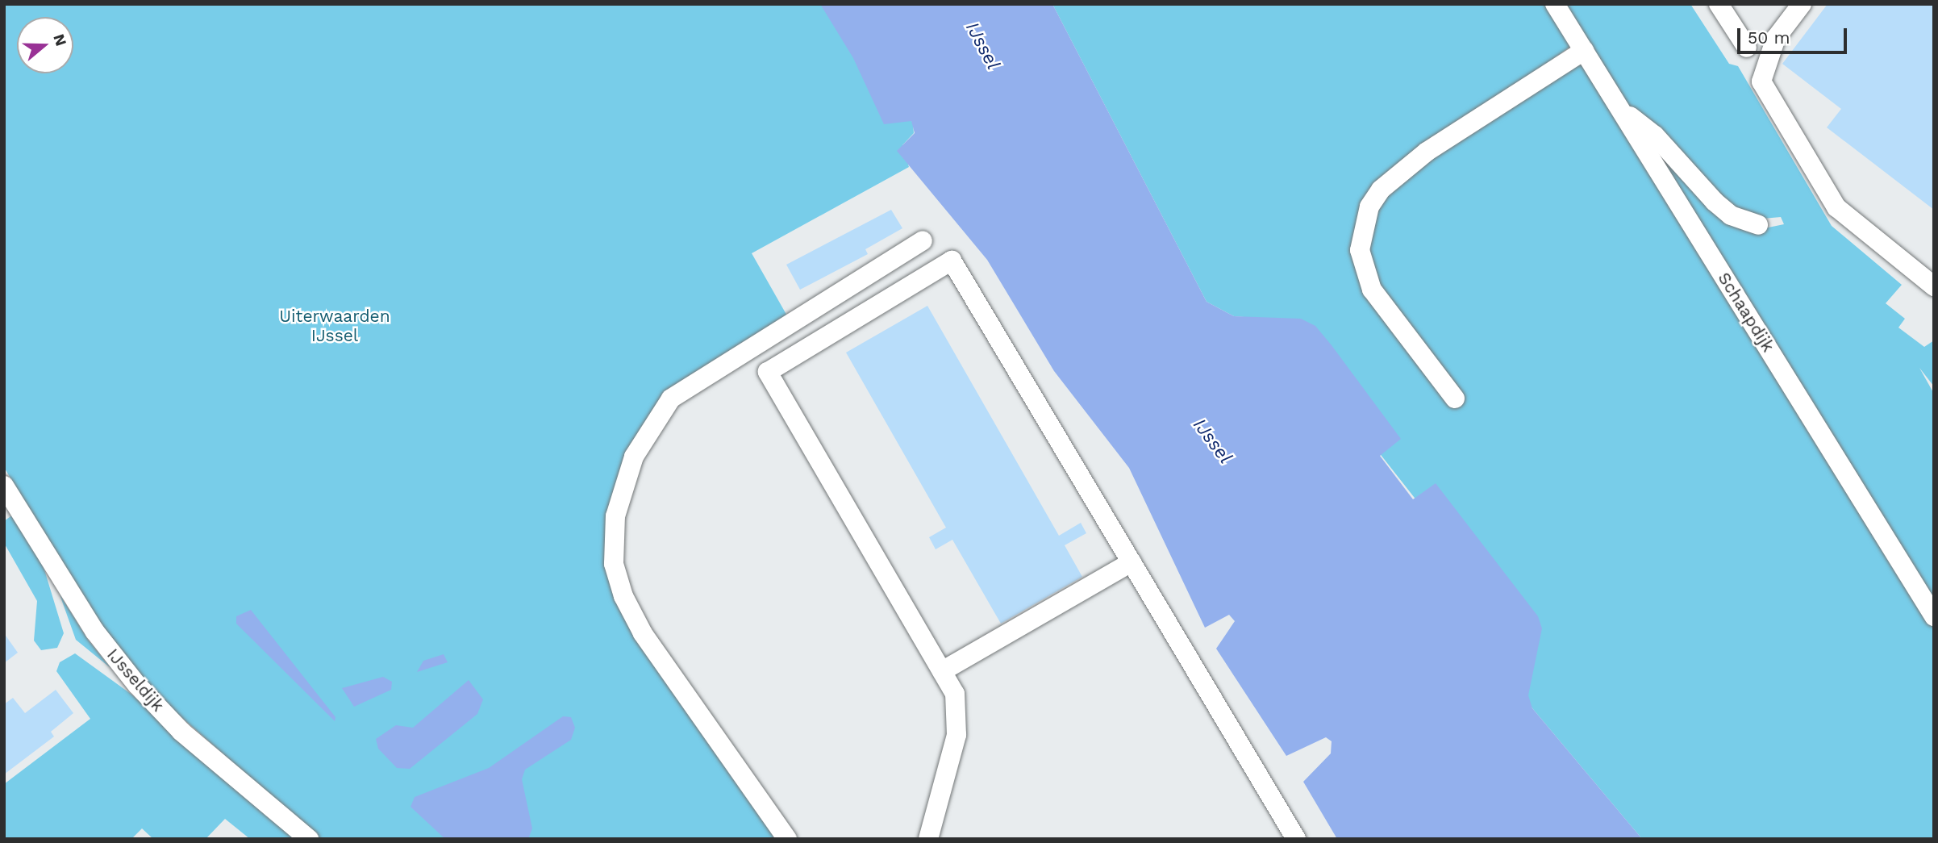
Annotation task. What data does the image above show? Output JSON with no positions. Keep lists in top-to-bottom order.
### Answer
{
  "streets": {
    "street": ["Schaapdijk", "IJsseldijk"]
  },
  "water": ["IJssel"],
  "parks": ["Uiterwaarden IJssel"],
  "scale_bar": "50 m",
  "north": "right"
}
